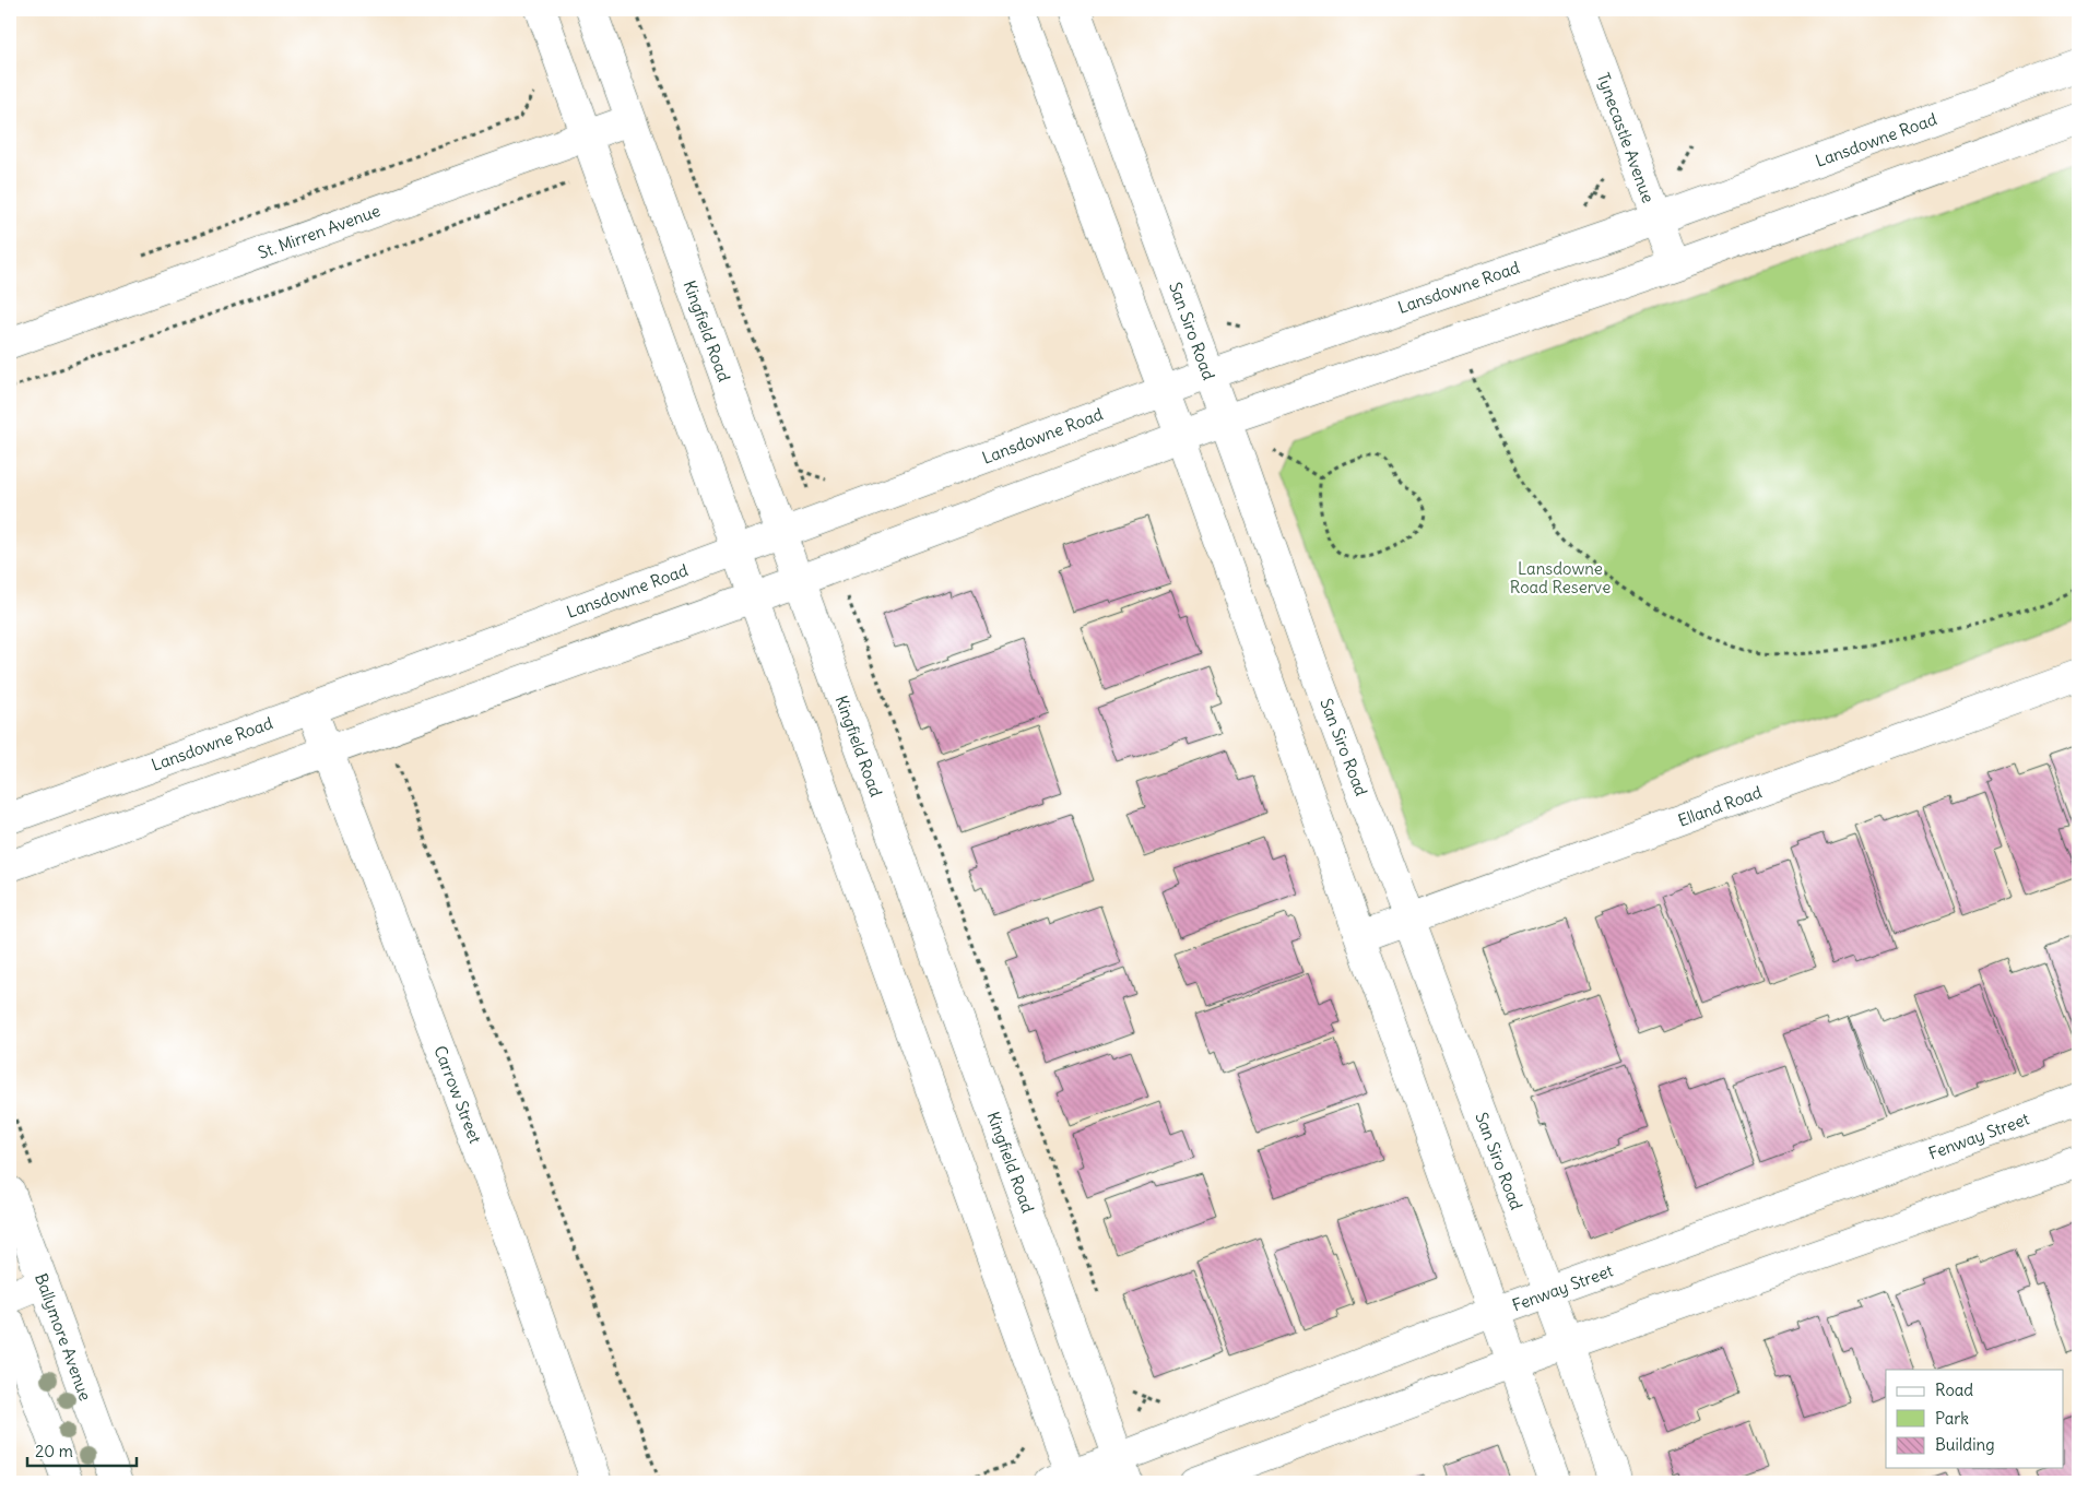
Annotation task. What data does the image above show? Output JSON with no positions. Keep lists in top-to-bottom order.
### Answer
{
  "streets": {
    "street": [
      "Tynecastle Avenue",
      "Lansdowne Road",
      "St. Mirren Avenue",
      "Kingfield Road",
      "San Siro Road",
      "Elland Road",
      "Carrow Street",
      "Fenway Street",
      "Ballymore Avenue"
    ]
  },
  "crossings": [
    ["Tynecastle Avenue", "Lansdowne Road"],
    ["Lansdowne Road", "Kingfield Road"],
    ["Lansdowne Road", "San Siro Road"],
    ["Lansdowne Road", "Carrow Street"],
    ["St. Mirren Avenue", "Kingfield Road"],
    ["Kingfield Road", "Fenway Street"],
    ["San Siro Road", "Elland Road"],
    ["San Siro Road", "Fenway Street"]
  ],
  "parks": ["Lansdowne Road Reserve"],
  "legend": ["Road", "Park", "Building"],
  "scale_bar": "20 m"
}
